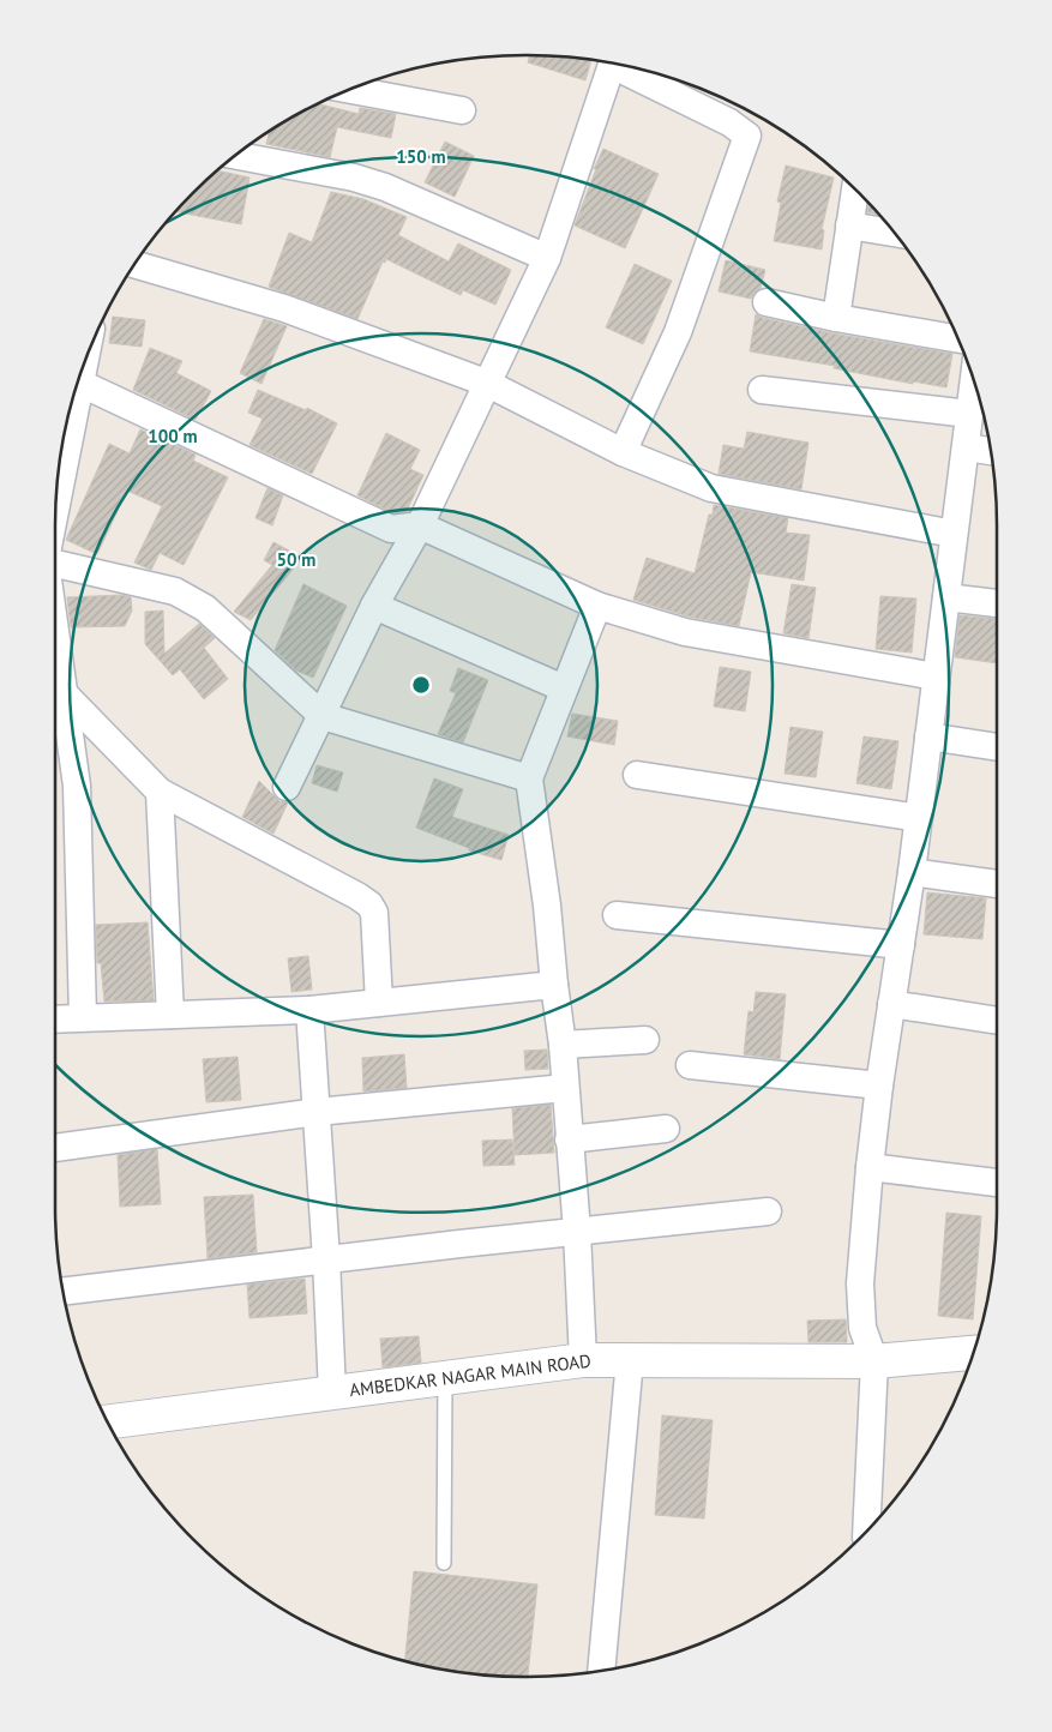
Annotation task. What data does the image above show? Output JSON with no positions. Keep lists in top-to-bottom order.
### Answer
{
  "streets": {
    "street": ["AMBEDKAR NAGAR MAIN ROAD"]
  },
  "rings": ["150 m", "100 m", "50 m"]
}
